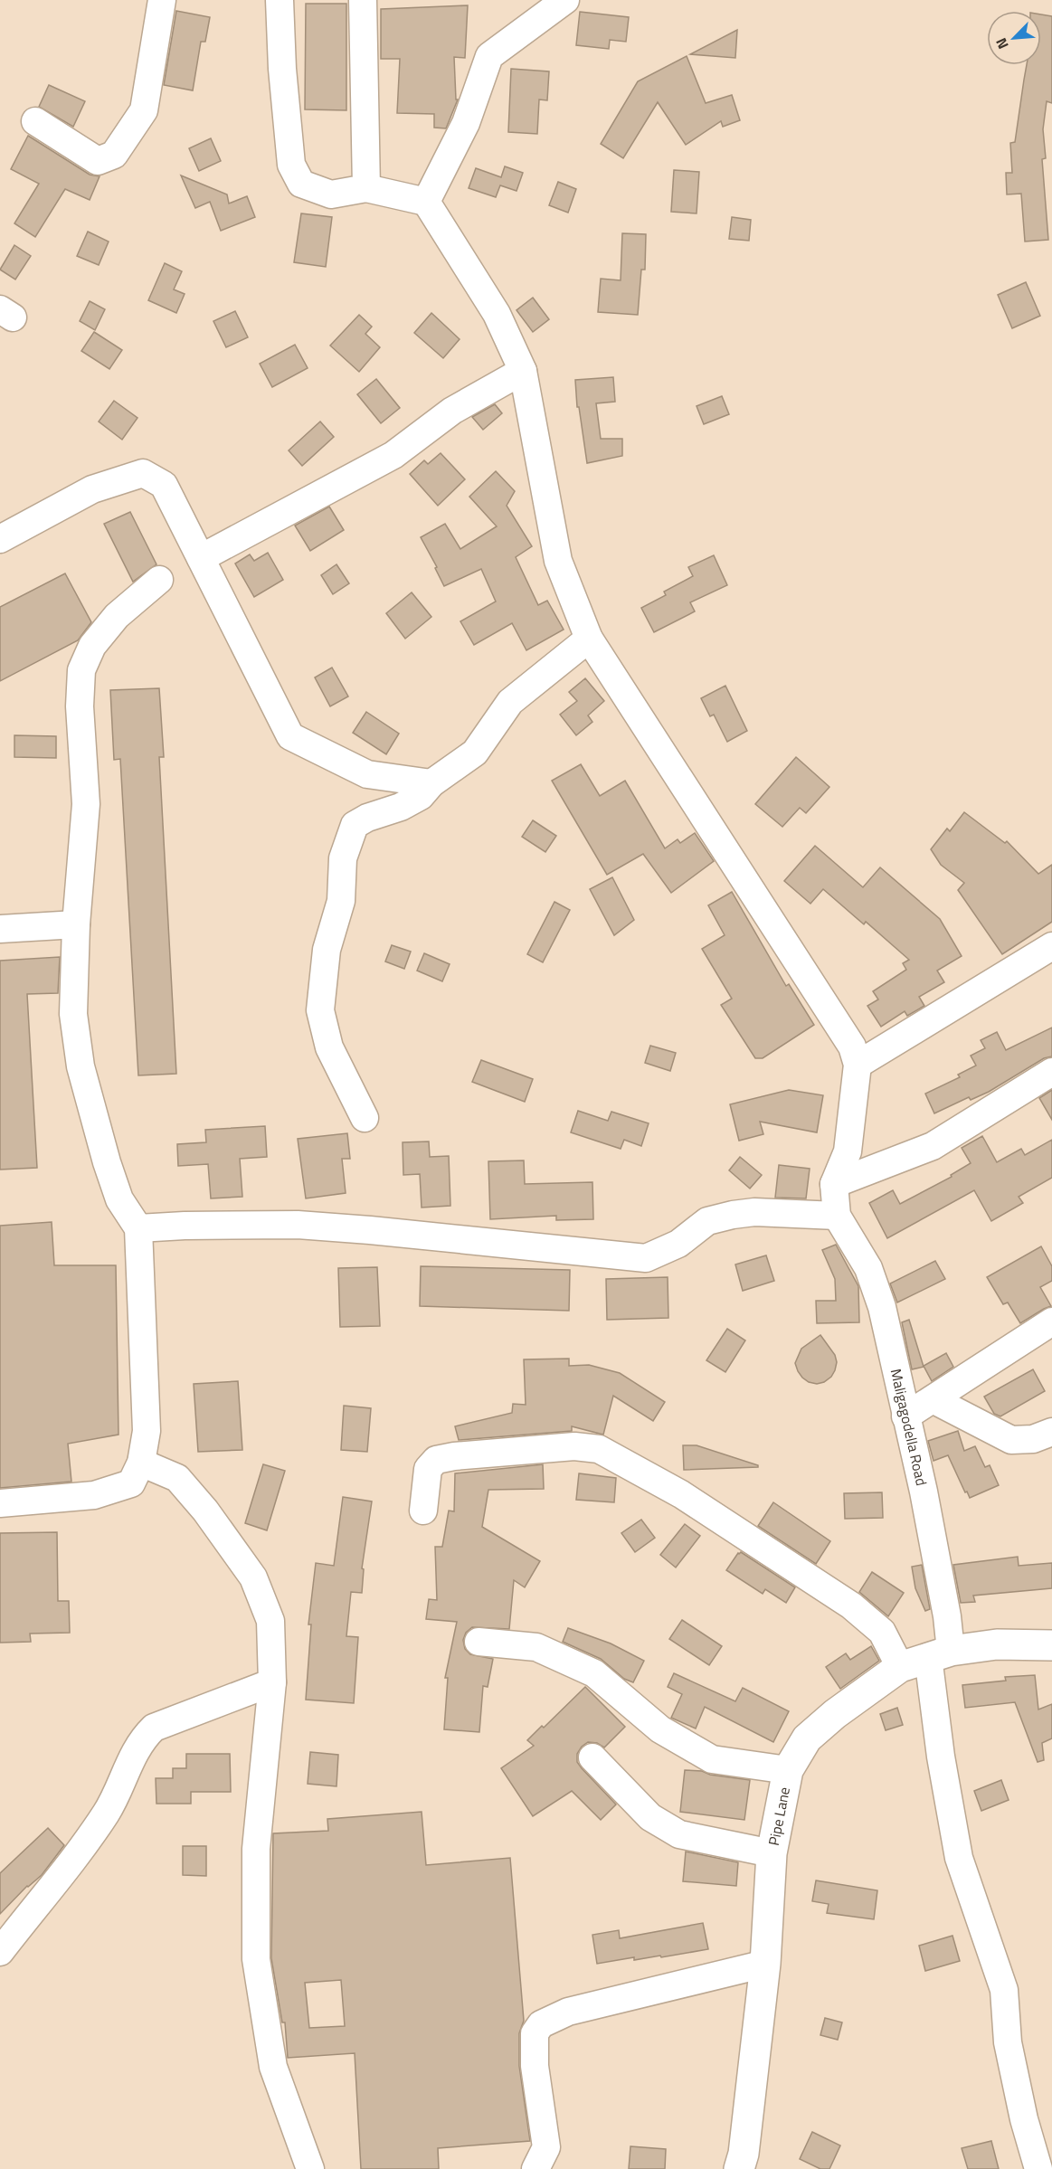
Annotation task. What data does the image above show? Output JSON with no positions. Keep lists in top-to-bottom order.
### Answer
{
  "streets": {
    "street": ["Maligagodella Road", "Pipe Lane"]
  },
  "crossings": [
    ["Maligagodella Road", "Pipe Lane"]
  ],
  "north": "bottom left"
}
